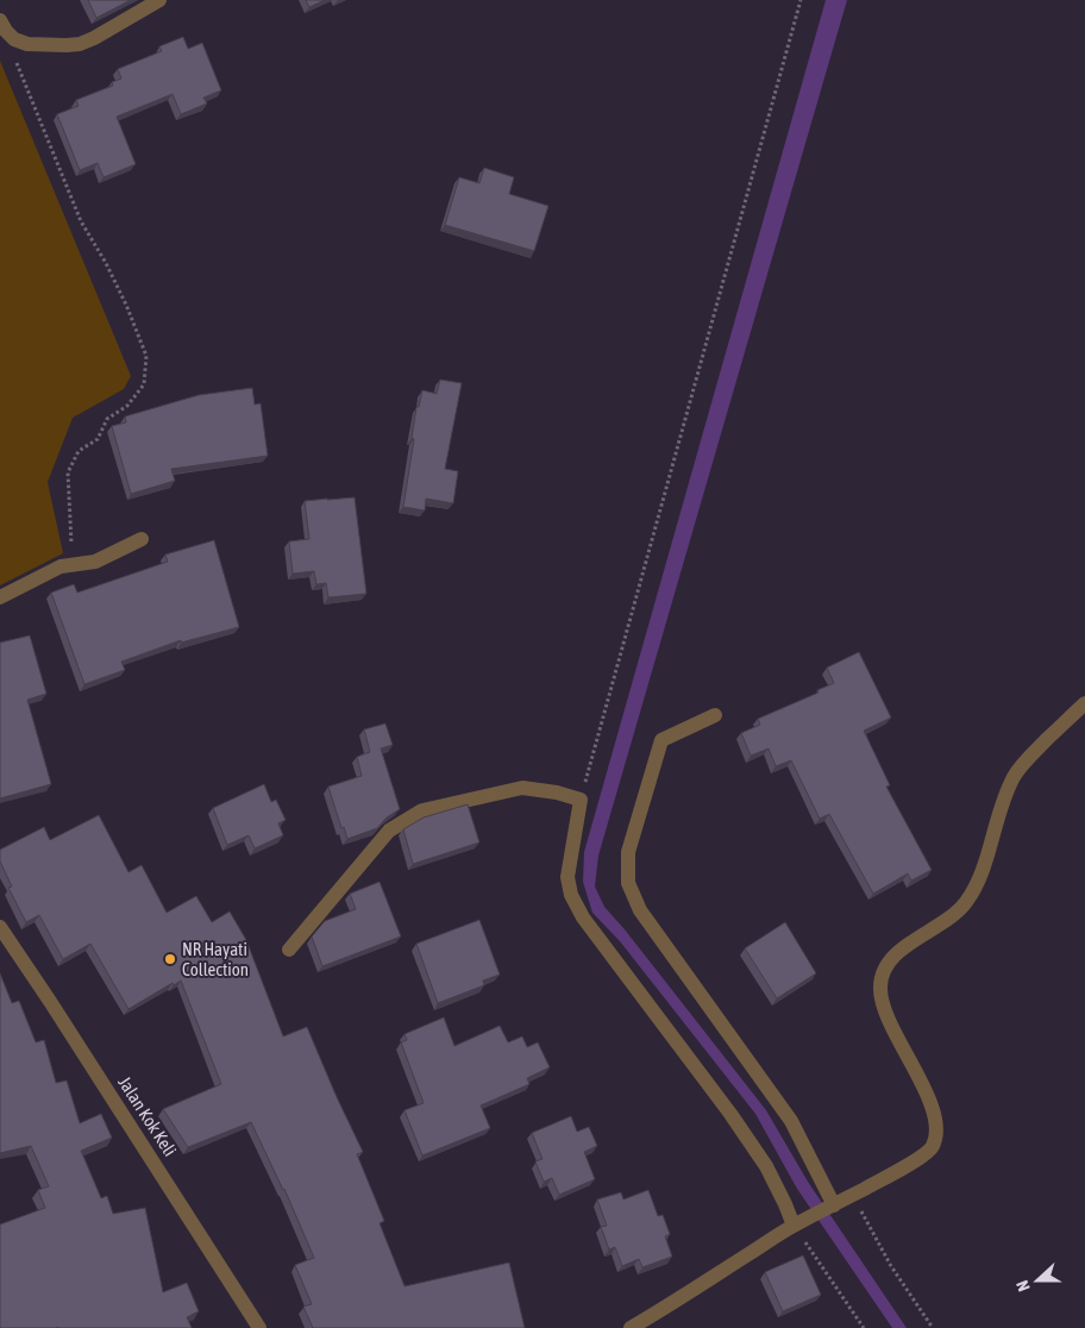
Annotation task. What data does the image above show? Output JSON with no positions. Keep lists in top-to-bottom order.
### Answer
{
  "streets": {
    "street": ["Jalan Kok Keli"]
  },
  "places": ["NR Hayati Collection"],
  "north": "left"
}
